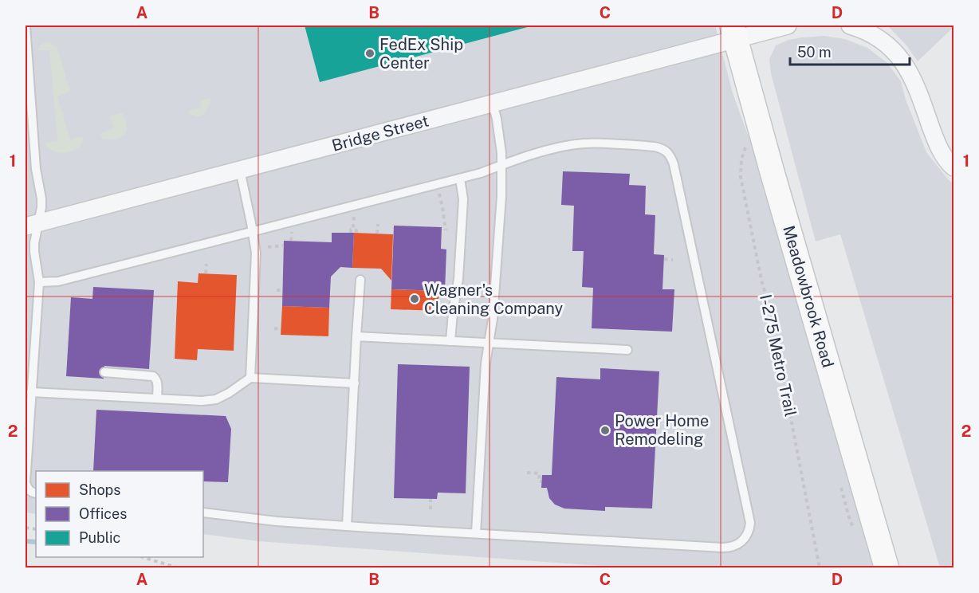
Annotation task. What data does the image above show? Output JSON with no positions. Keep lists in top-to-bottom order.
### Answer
{
  "streets": {
    "street": ["Bridge Street", "Meadowbrook Road"],
    "path": ["I-275 Metro Trail"]
  },
  "crossings": [
    ["Bridge Street", "Meadowbrook Road"]
  ],
  "places": ["FedEx Ship Center", "Wagner's Cleaning Company", "Power Home Remodeling"],
  "legend": ["Shops", "Offices", "Public"],
  "scale_bar": "50 m",
  "grid": {
    "columns": [
      "A",
      "B",
      "C",
      "D"
    ],
    "rows": ["1", "2"]
  }
}
